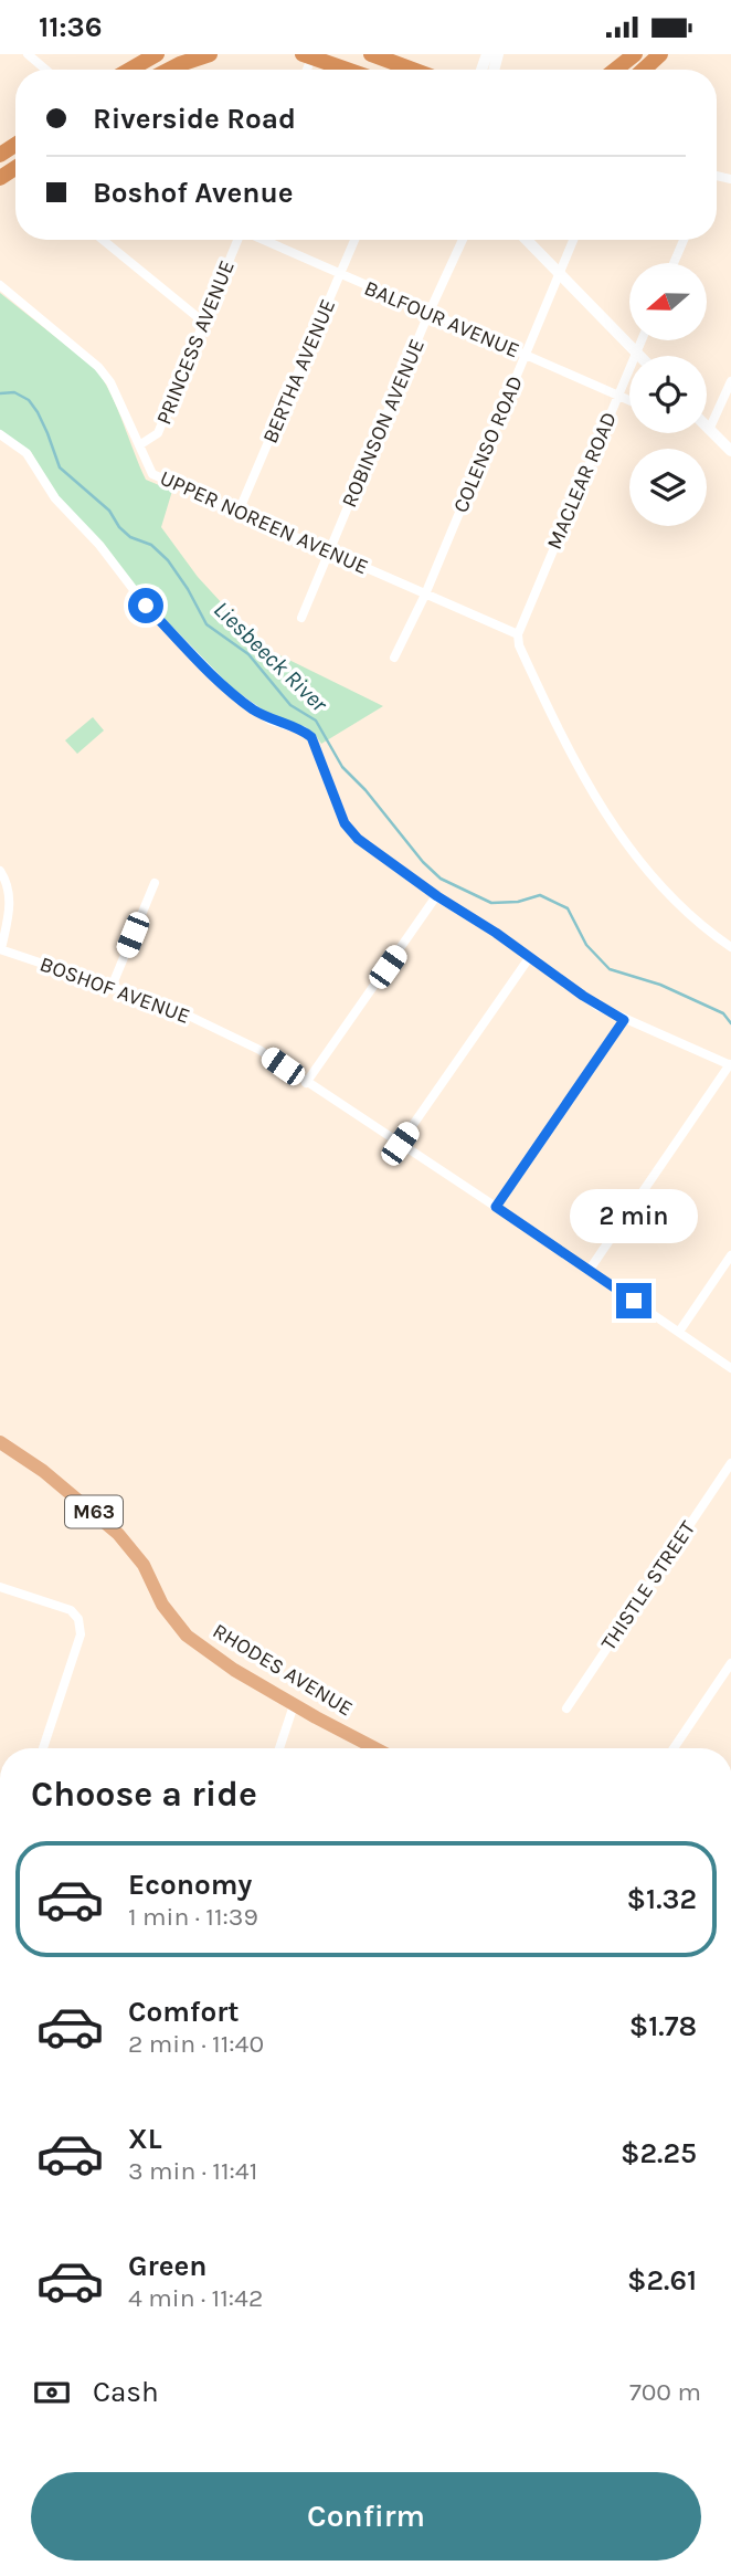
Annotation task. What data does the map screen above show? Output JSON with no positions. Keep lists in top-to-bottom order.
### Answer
{
  "streets": {
    "main road": ["M63", "RHODES AVENUE"],
    "street": [
      "BALFOUR AVENUE",
      "PRINCESS AVENUE",
      "BERTHA AVENUE",
      "ROBINSON AVENUE",
      "COLENSO ROAD",
      "MACLEAR ROAD",
      "UPPER NOREEN AVENUE",
      "BOSHOF AVENUE",
      "THISTLE STREET"
    ]
  },
  "crossings": [
    ["BALFOUR AVENUE", "BERTHA AVENUE"],
    ["BALFOUR AVENUE", "ROBINSON AVENUE"],
    ["BALFOUR AVENUE", "COLENSO ROAD"],
    ["BALFOUR AVENUE", "MACLEAR ROAD"],
    ["PRINCESS AVENUE", "UPPER NOREEN AVENUE"],
    ["BERTHA AVENUE", "UPPER NOREEN AVENUE"],
    ["ROBINSON AVENUE", "UPPER NOREEN AVENUE"],
    ["COLENSO ROAD", "UPPER NOREEN AVENUE"],
    ["MACLEAR ROAD", "UPPER NOREEN AVENUE"]
  ],
  "water": ["Liesbeeck River"],
  "north": "left",
  "page": {
    "status": "11:36",
    "banner": ["Riverside Road", "Boshof Avenue"],
    "bubble": "2 min",
    "heading": "Choose a ride",
    "list": [
      {
        "name": "Economy",
        "note": "1 min · 11:39",
        "value": "$1.32"
      },
      {
        "name": "Comfort",
        "note": "2 min · 11:40",
        "value": "$1.78"
      },
      {
        "name": "XL",
        "note": "3 min · 11:41",
        "value": "$2.25"
      },
      {
        "name": "Green",
        "note": "4 min · 11:42",
        "value": "$2.61"
      }
    ],
    "pay": ["Cash", "700 m"],
    "buttons": "Confirm"
  }
}
